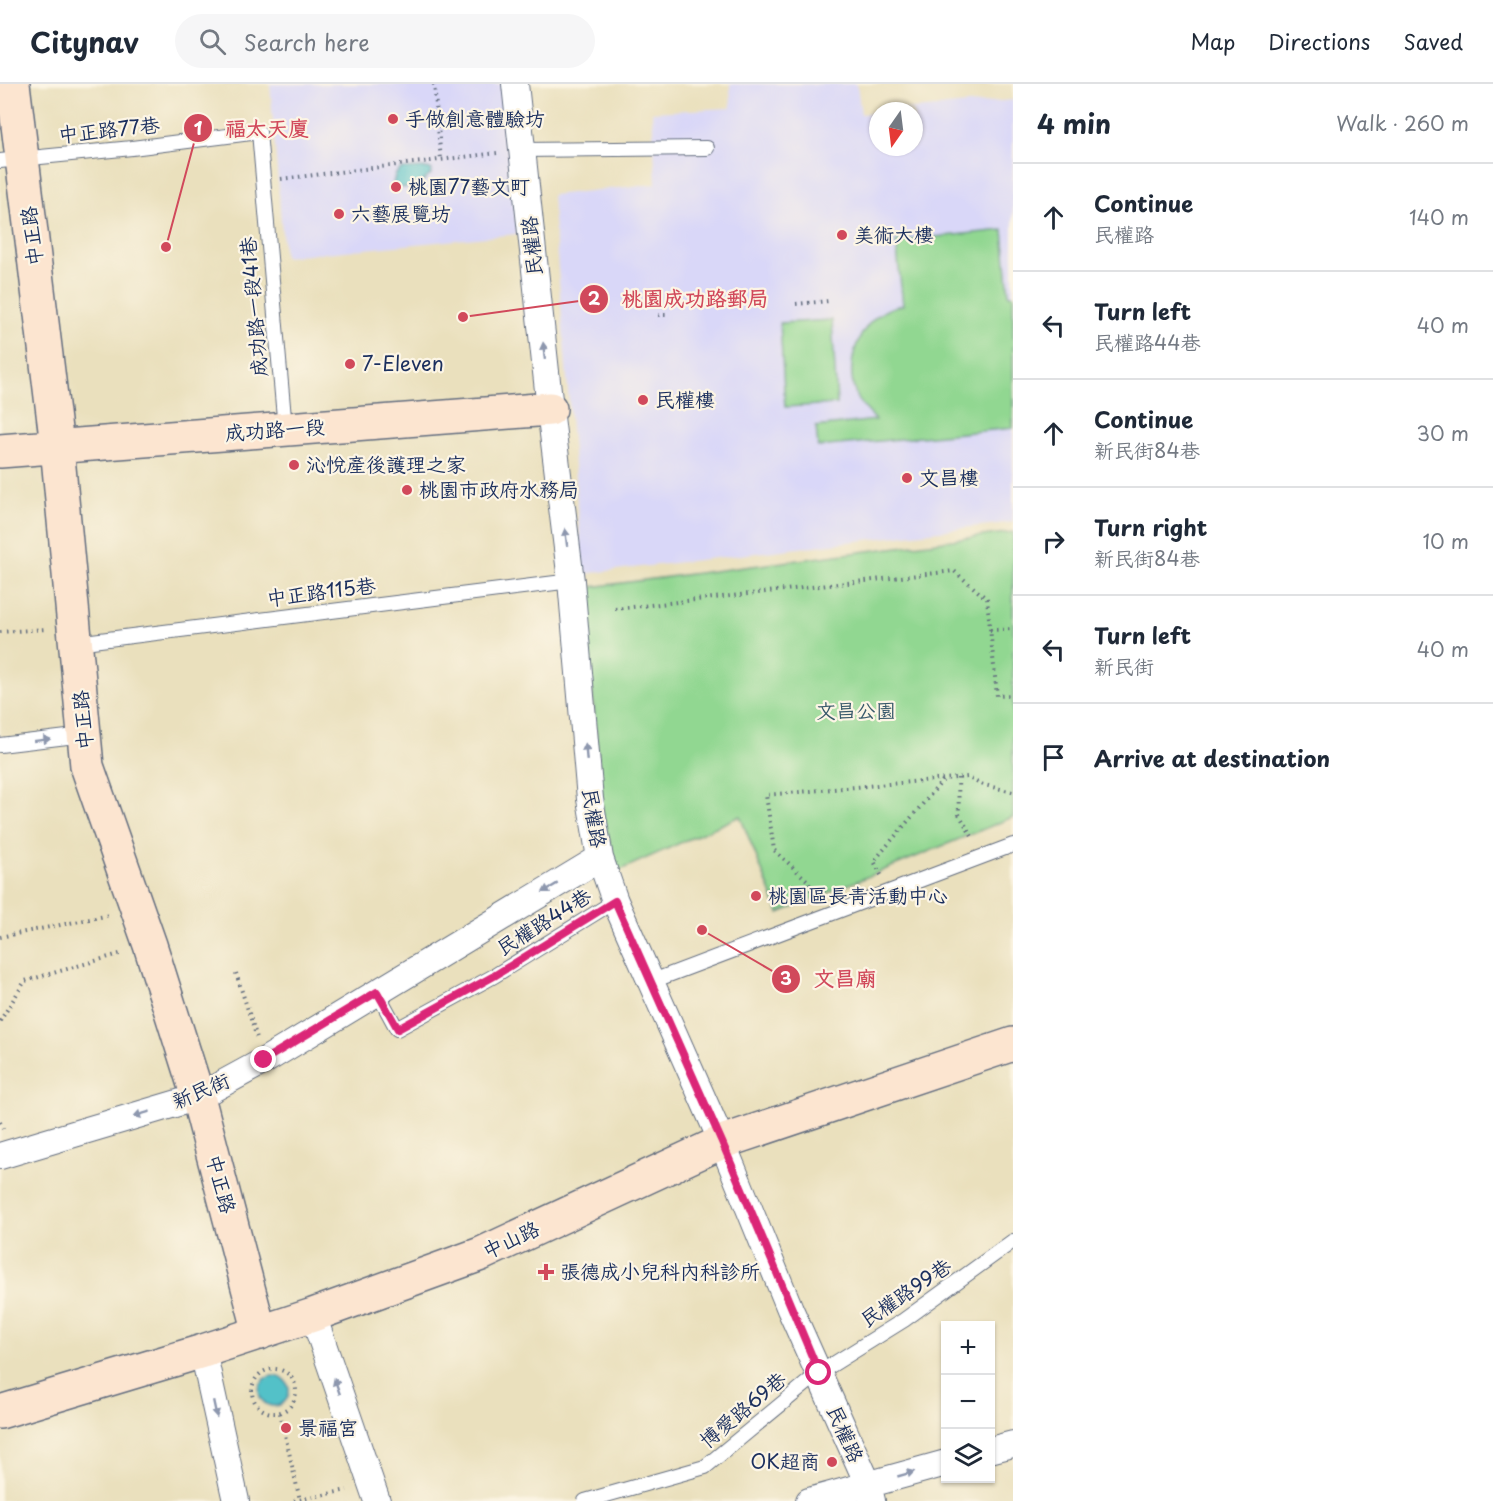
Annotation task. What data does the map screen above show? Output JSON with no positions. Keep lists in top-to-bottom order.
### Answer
{
  "streets": {
    "street": [
      "中正路",
      "民權路",
      "成功路一段",
      "新民街",
      "中山路"
    ],
    "lane": [
      "中正路77巷",
      "成功路一段41巷",
      "中正路115巷",
      "民權路44巷",
      "民權路99巷",
      "博愛路69巷"
    ]
  },
  "crossings": [
    ["中正路77巷", "中正路"],
    ["中正路77巷", "成功路一段41巷"],
    ["中正路", "成功路一段"],
    ["中正路", "中正路115巷"],
    ["中正路", "新民街"],
    ["中正路", "中山路"],
    ["民權路", "成功路一段"],
    ["民權路", "中正路115巷"],
    ["民權路", "民權路44巷"],
    ["民權路", "新民街"],
    ["民權路", "中山路"],
    ["民權路", "民權路99巷"],
    ["民權路", "博愛路69巷"],
    ["成功路一段41巷", "成功路一段"],
    ["民權路44巷", "新民街"],
    ["民權路99巷", "博愛路69巷"]
  ],
  "one_way": ["民權路", "新民街"],
  "parks": ["文昌公園"],
  "places": {
    "other": [
      "手做創意體驗坊",
      "桃園77藝文町",
      "六藝展覽坊",
      "美術大樓",
      "福太天廈",
      "桃園成功路郵局",
      "7-Eleven",
      "民權樓",
      "沁悅產後護理之家",
      "文昌樓",
      "桃園市政府水務局",
      "桃園區長青活動中心",
      "文昌廟",
      "景福宮",
      "OK超商"
    ],
    "health": ["張德成小兒科內科診所"]
  },
  "north": "bottom",
  "page": {
    "header": "Citynav",
    "search": "Search here",
    "nav": ["Map", "Directions", "Saved"],
    "heading": ["4 min", "Walk · 260 m"],
    "list": [
      ["Continue", "民權路", "140 m"],
      ["Turn left", "民權路44巷", "40 m"],
      ["Continue", "新民街84巷", "30 m"],
      ["Turn right", "新民街84巷", "10 m"],
      ["Turn left", "新民街", "40 m"],
      "Arrive at destination"
    ],
    "map_buttons": ["+", "−"]
  }
}
